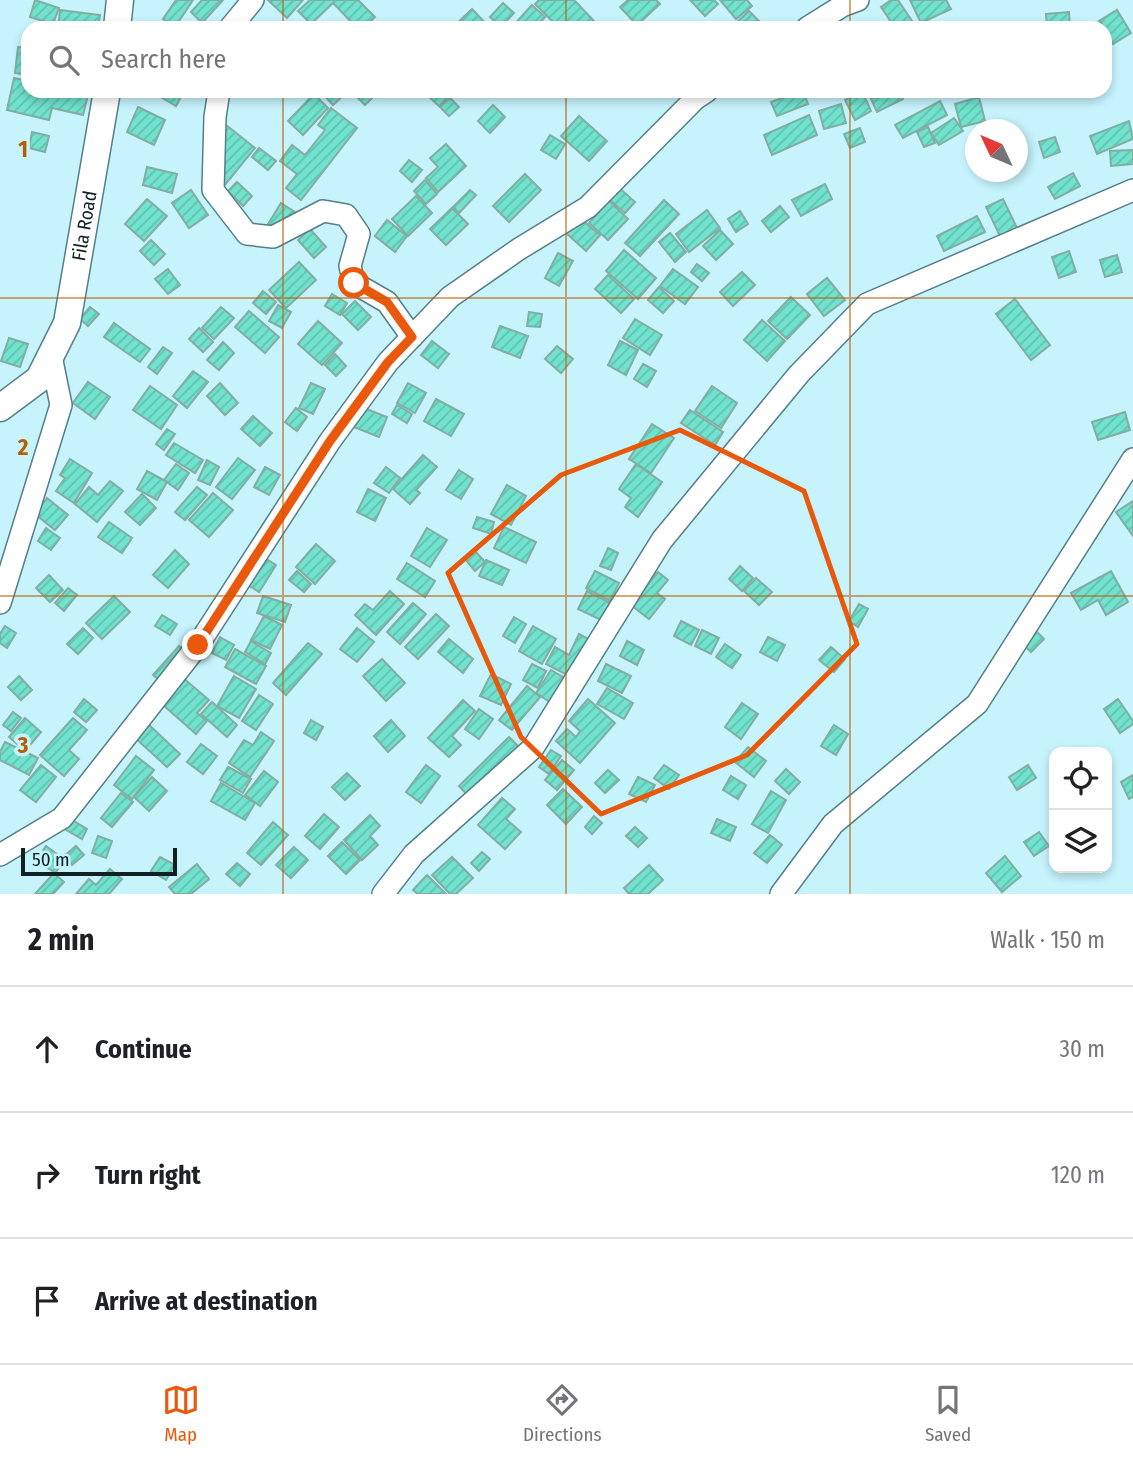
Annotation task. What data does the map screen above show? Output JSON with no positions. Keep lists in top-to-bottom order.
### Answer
{
  "streets": {
    "street": ["Fila Road"]
  },
  "scale_bar": "50 m",
  "north": "top left",
  "page": {
    "search": "Search here",
    "scale": "50 m",
    "heading": ["2 min", "Walk · 150 m"],
    "list": [
      ["Continue", "30 m"],
      ["Turn right", "120 m"],
      "Arrive at destination"
    ],
    "nav": ["Map", "Directions", "Saved"]
  },
  "grid": {
    "rows": ["1", "2", "3"]
  }
}
